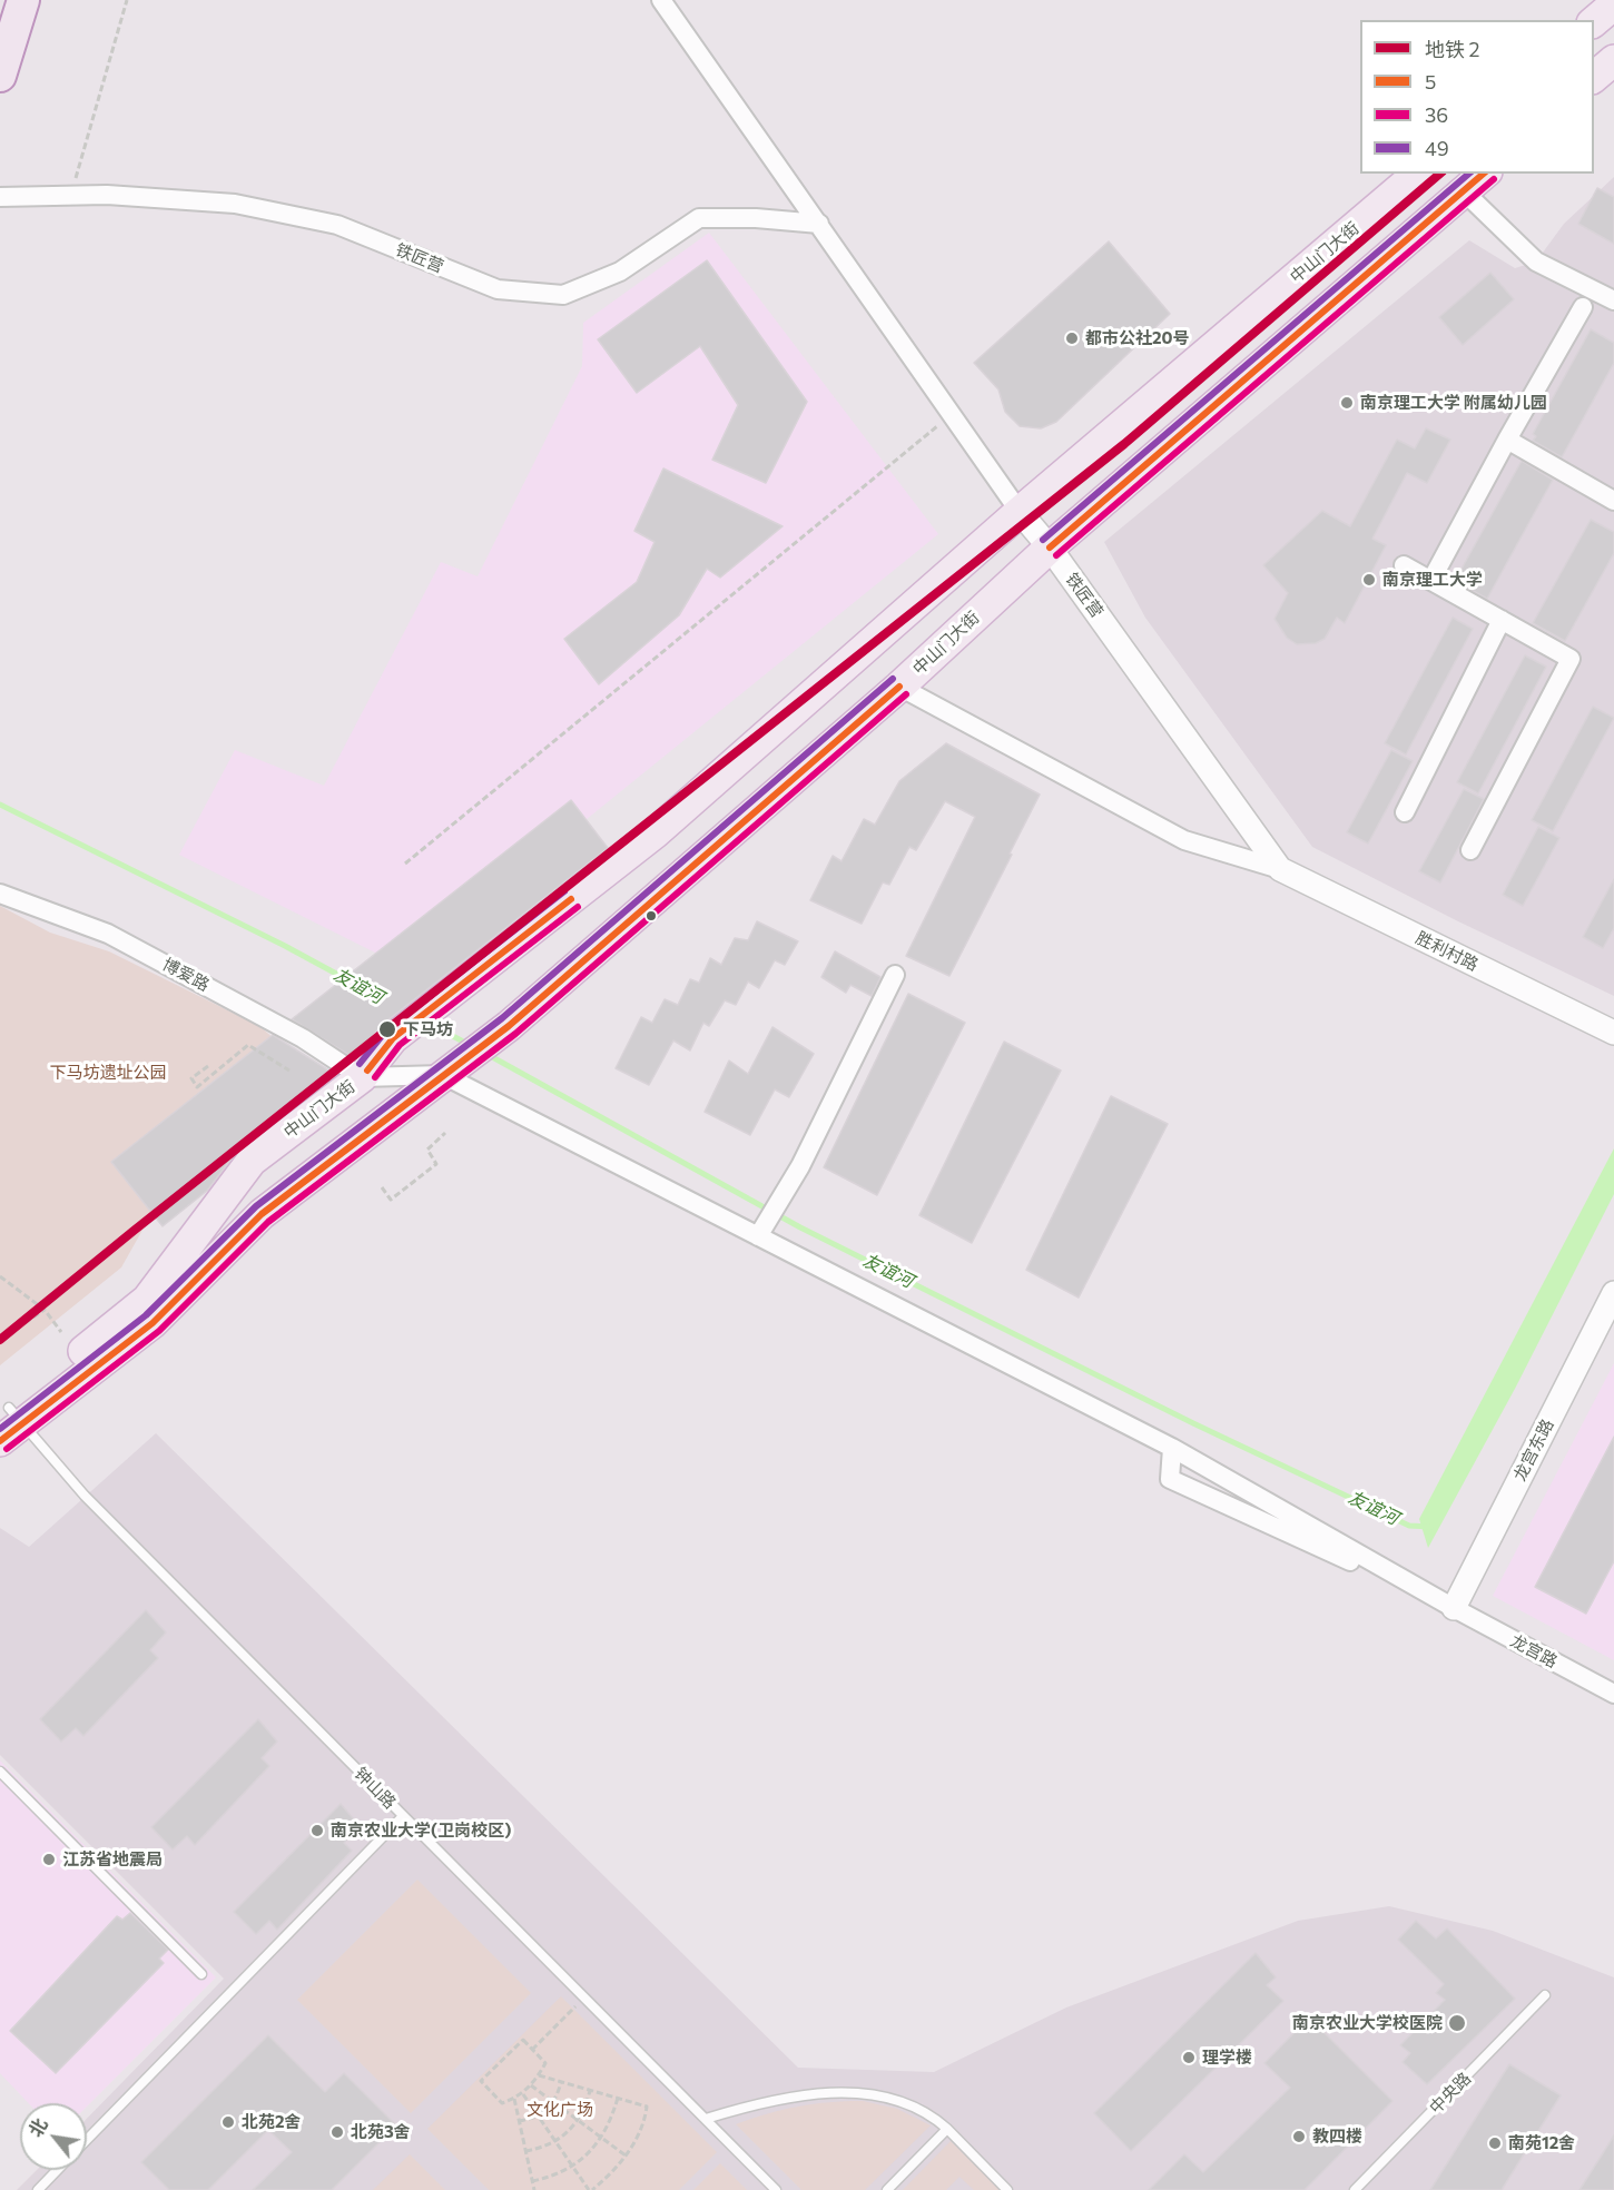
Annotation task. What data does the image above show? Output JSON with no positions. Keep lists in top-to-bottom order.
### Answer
{
  "streets": {
    "main road": ["中山门大街"],
    "street": [
      "铁匠营",
      "胜利村路",
      "博爱路",
      "龙宫东路",
      "龙宫路"
    ],
    "lane": ["钟山路", "中央路"]
  },
  "crossings": [
    ["中山门大街", "铁匠营"],
    ["中山门大街", "博爱路"],
    ["中山门大街", "钟山路"],
    ["铁匠营", "胜利村路"],
    ["龙宫东路", "龙宫路"]
  ],
  "water": ["友谊河"],
  "parks": ["下马坊遗址公园", "文化广场"],
  "places": [
    "都市公社20号",
    "南京理工大学 附属幼儿园",
    "南京理工大学",
    "下马坊",
    "南京农业大学(卫岗校区)",
    "江苏省地震局",
    "南京农业大学校医院",
    "理学楼",
    "北苑2舍",
    "北苑3舍",
    "教四楼",
    "南苑12舍"
  ],
  "lines": [
    "metro line 2",
    "transit line 5",
    "transit line 49",
    "transit line 36"
  ],
  "legend": [
    "地铁 2",
    "5",
    "36",
    "49"
  ],
  "north": "top left"
}
